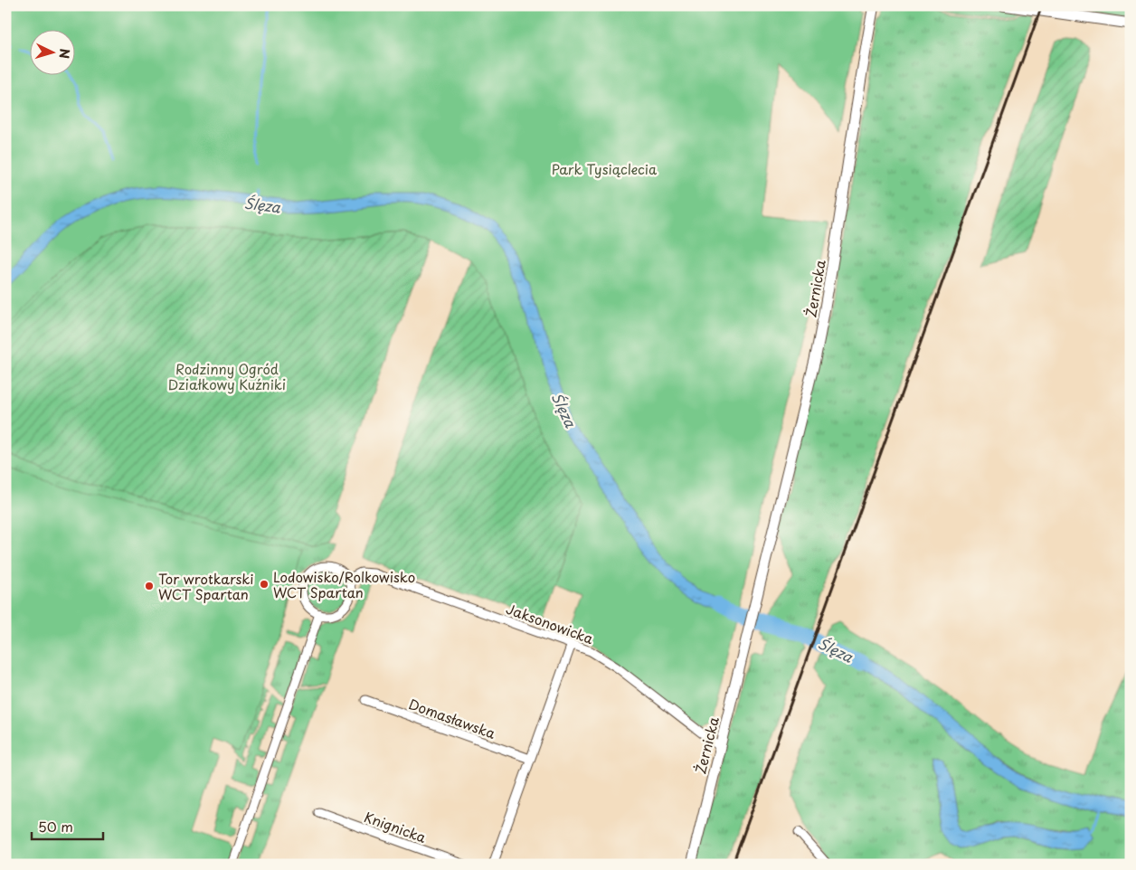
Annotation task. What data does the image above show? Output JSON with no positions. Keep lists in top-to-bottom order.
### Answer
{
  "streets": {
    "street": [
      "Żernicka",
      "Jaksonowicka",
      "Domasławska",
      "Knignicka"
    ]
  },
  "crossings": [
    ["Żernicka", "Jaksonowicka"]
  ],
  "water": ["Ślęza"],
  "parks": ["Park Tysiąclecia", "Rodzinny Ogród Działkowy Kuźniki"],
  "places": ["Lodowisko/Rolkowisko WCT Spartan", "Tor wrotkarski WCT Spartan"],
  "scale_bar": "50 m",
  "north": "right"
}
